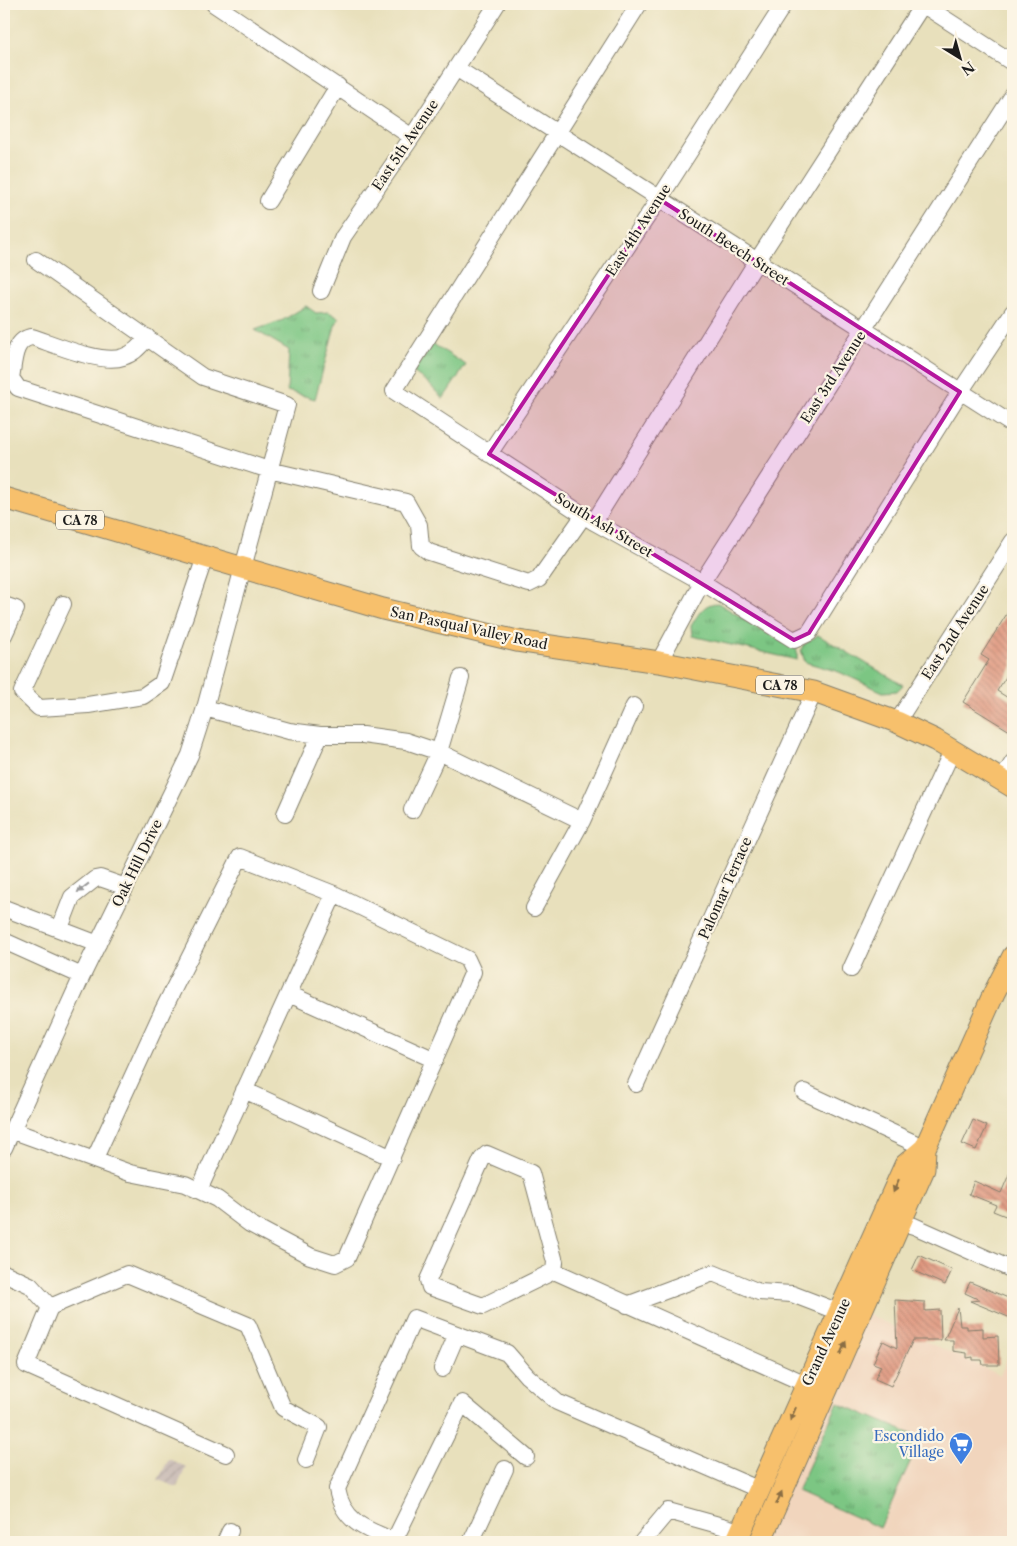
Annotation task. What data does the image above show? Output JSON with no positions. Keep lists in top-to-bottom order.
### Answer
{
  "streets": {
    "main road": ["CA 78", "San Pasqual Valley Road", "Grand Avenue"],
    "street": [
      "East 5th Avenue",
      "East 4th Avenue",
      "South Beech Street",
      "East 3rd Avenue",
      "South Ash Street",
      "East 2nd Avenue",
      "Oak Hill Drive",
      "Palomar Terrace"
    ]
  },
  "crossings": [
    ["East 5th Avenue", "South Beech Street"],
    ["East 4th Avenue", "South Beech Street"],
    ["East 4th Avenue", "South Ash Street"],
    ["South Beech Street", "East 3rd Avenue"],
    ["South Beech Street", "South Ash Street"],
    ["East 3rd Avenue", "South Ash Street"],
    ["East 3rd Avenue", "San Pasqual Valley Road"],
    ["San Pasqual Valley Road", "East 2nd Avenue"],
    ["San Pasqual Valley Road", "Oak Hill Drive"],
    ["San Pasqual Valley Road", "Palomar Terrace"]
  ],
  "places": {
    "supermarket": ["Escondido Village"]
  },
  "north": "bottom right"
}
